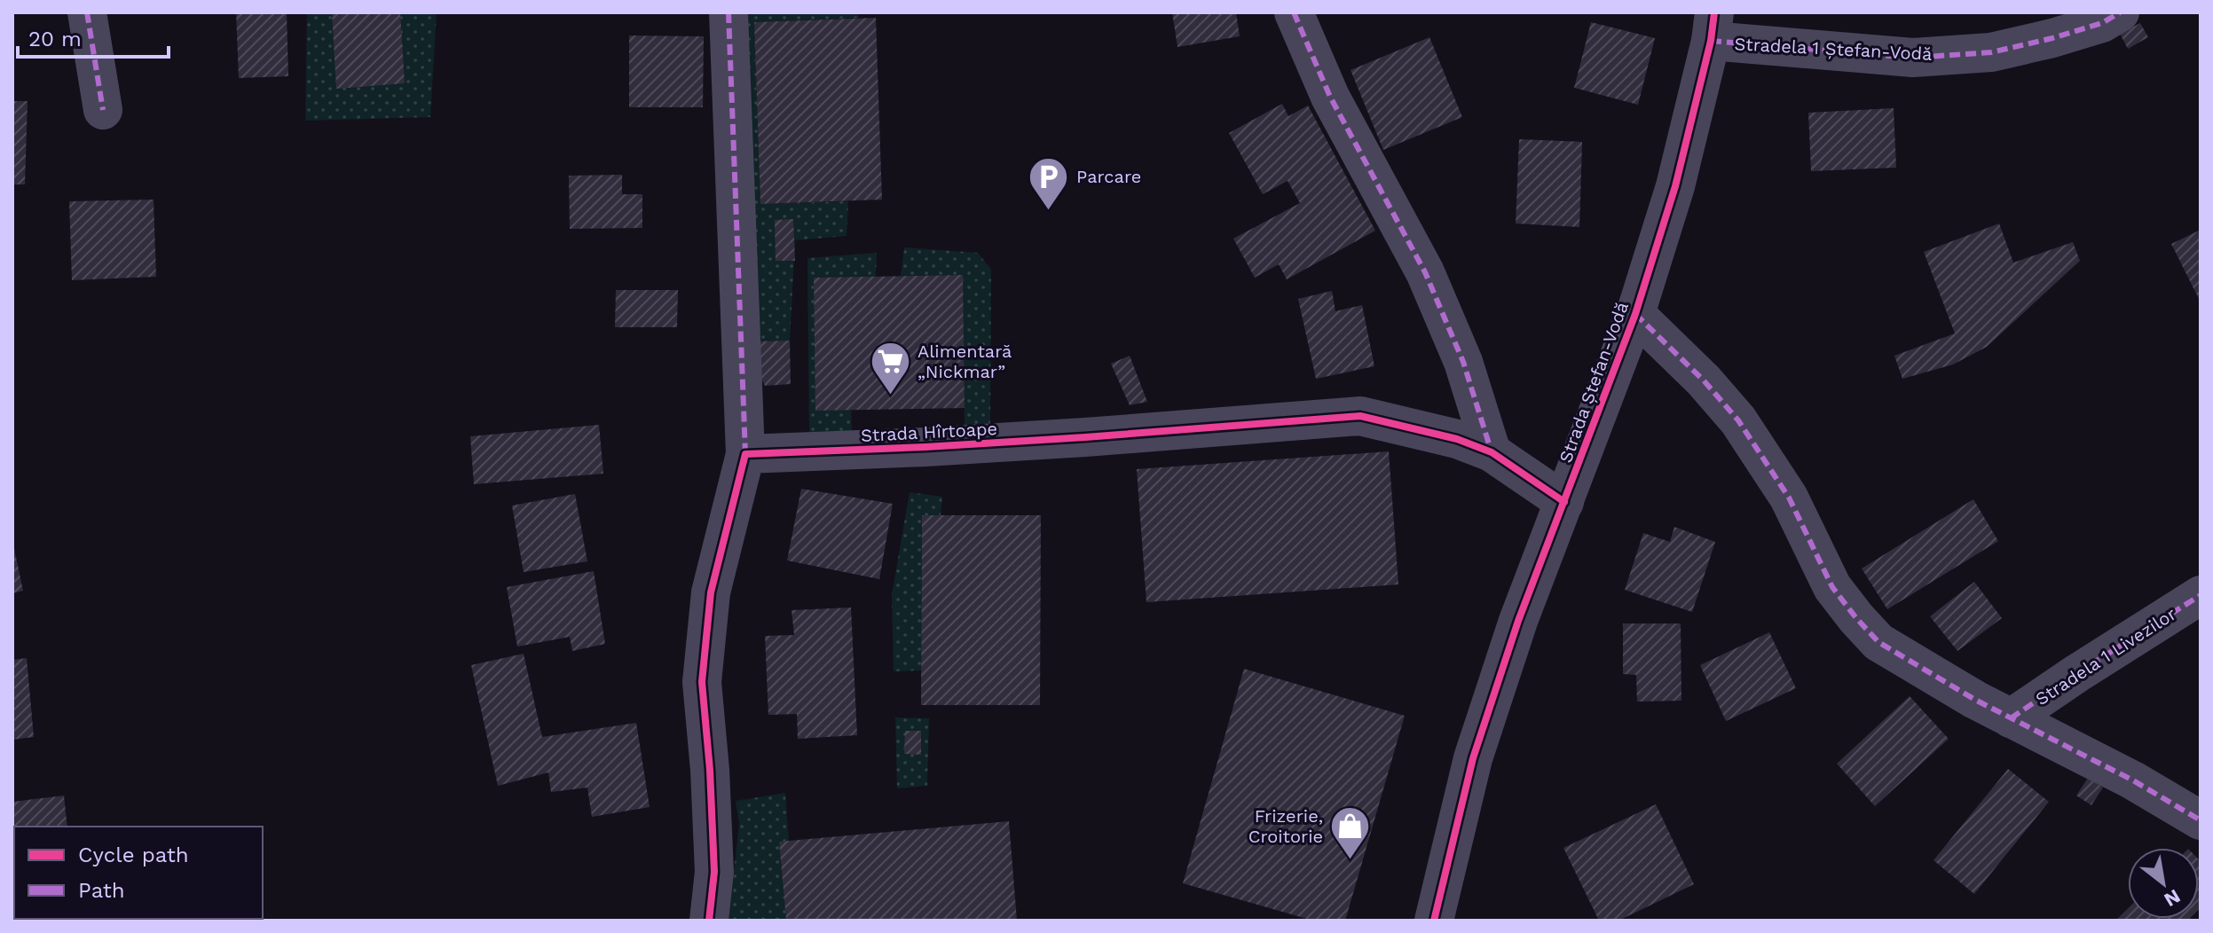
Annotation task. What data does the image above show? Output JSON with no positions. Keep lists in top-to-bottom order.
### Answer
{
  "streets": {
    "street": [
      "Stradela 1 Ștefan-Vodă",
      "Strada Ștefan-Vodă",
      "Strada Hîrtoape",
      "Stradela 1 Livezilor"
    ]
  },
  "crossings": [
    ["Stradela 1 Ștefan-Vodă", "Strada Ștefan-Vodă"],
    ["Strada Ștefan-Vodă", "Strada Hîrtoape"],
    ["Strada Ștefan-Vodă", "Stradela 1 Livezilor"]
  ],
  "places": {
    "parking": ["Parcare"],
    "supermarket": ["Alimentară „Nickmar”"],
    "shop": ["Frizerie, Croitorie"]
  },
  "legend": ["Cycle path", "Path"],
  "scale_bar": "20 m",
  "north": "bottom right"
}
